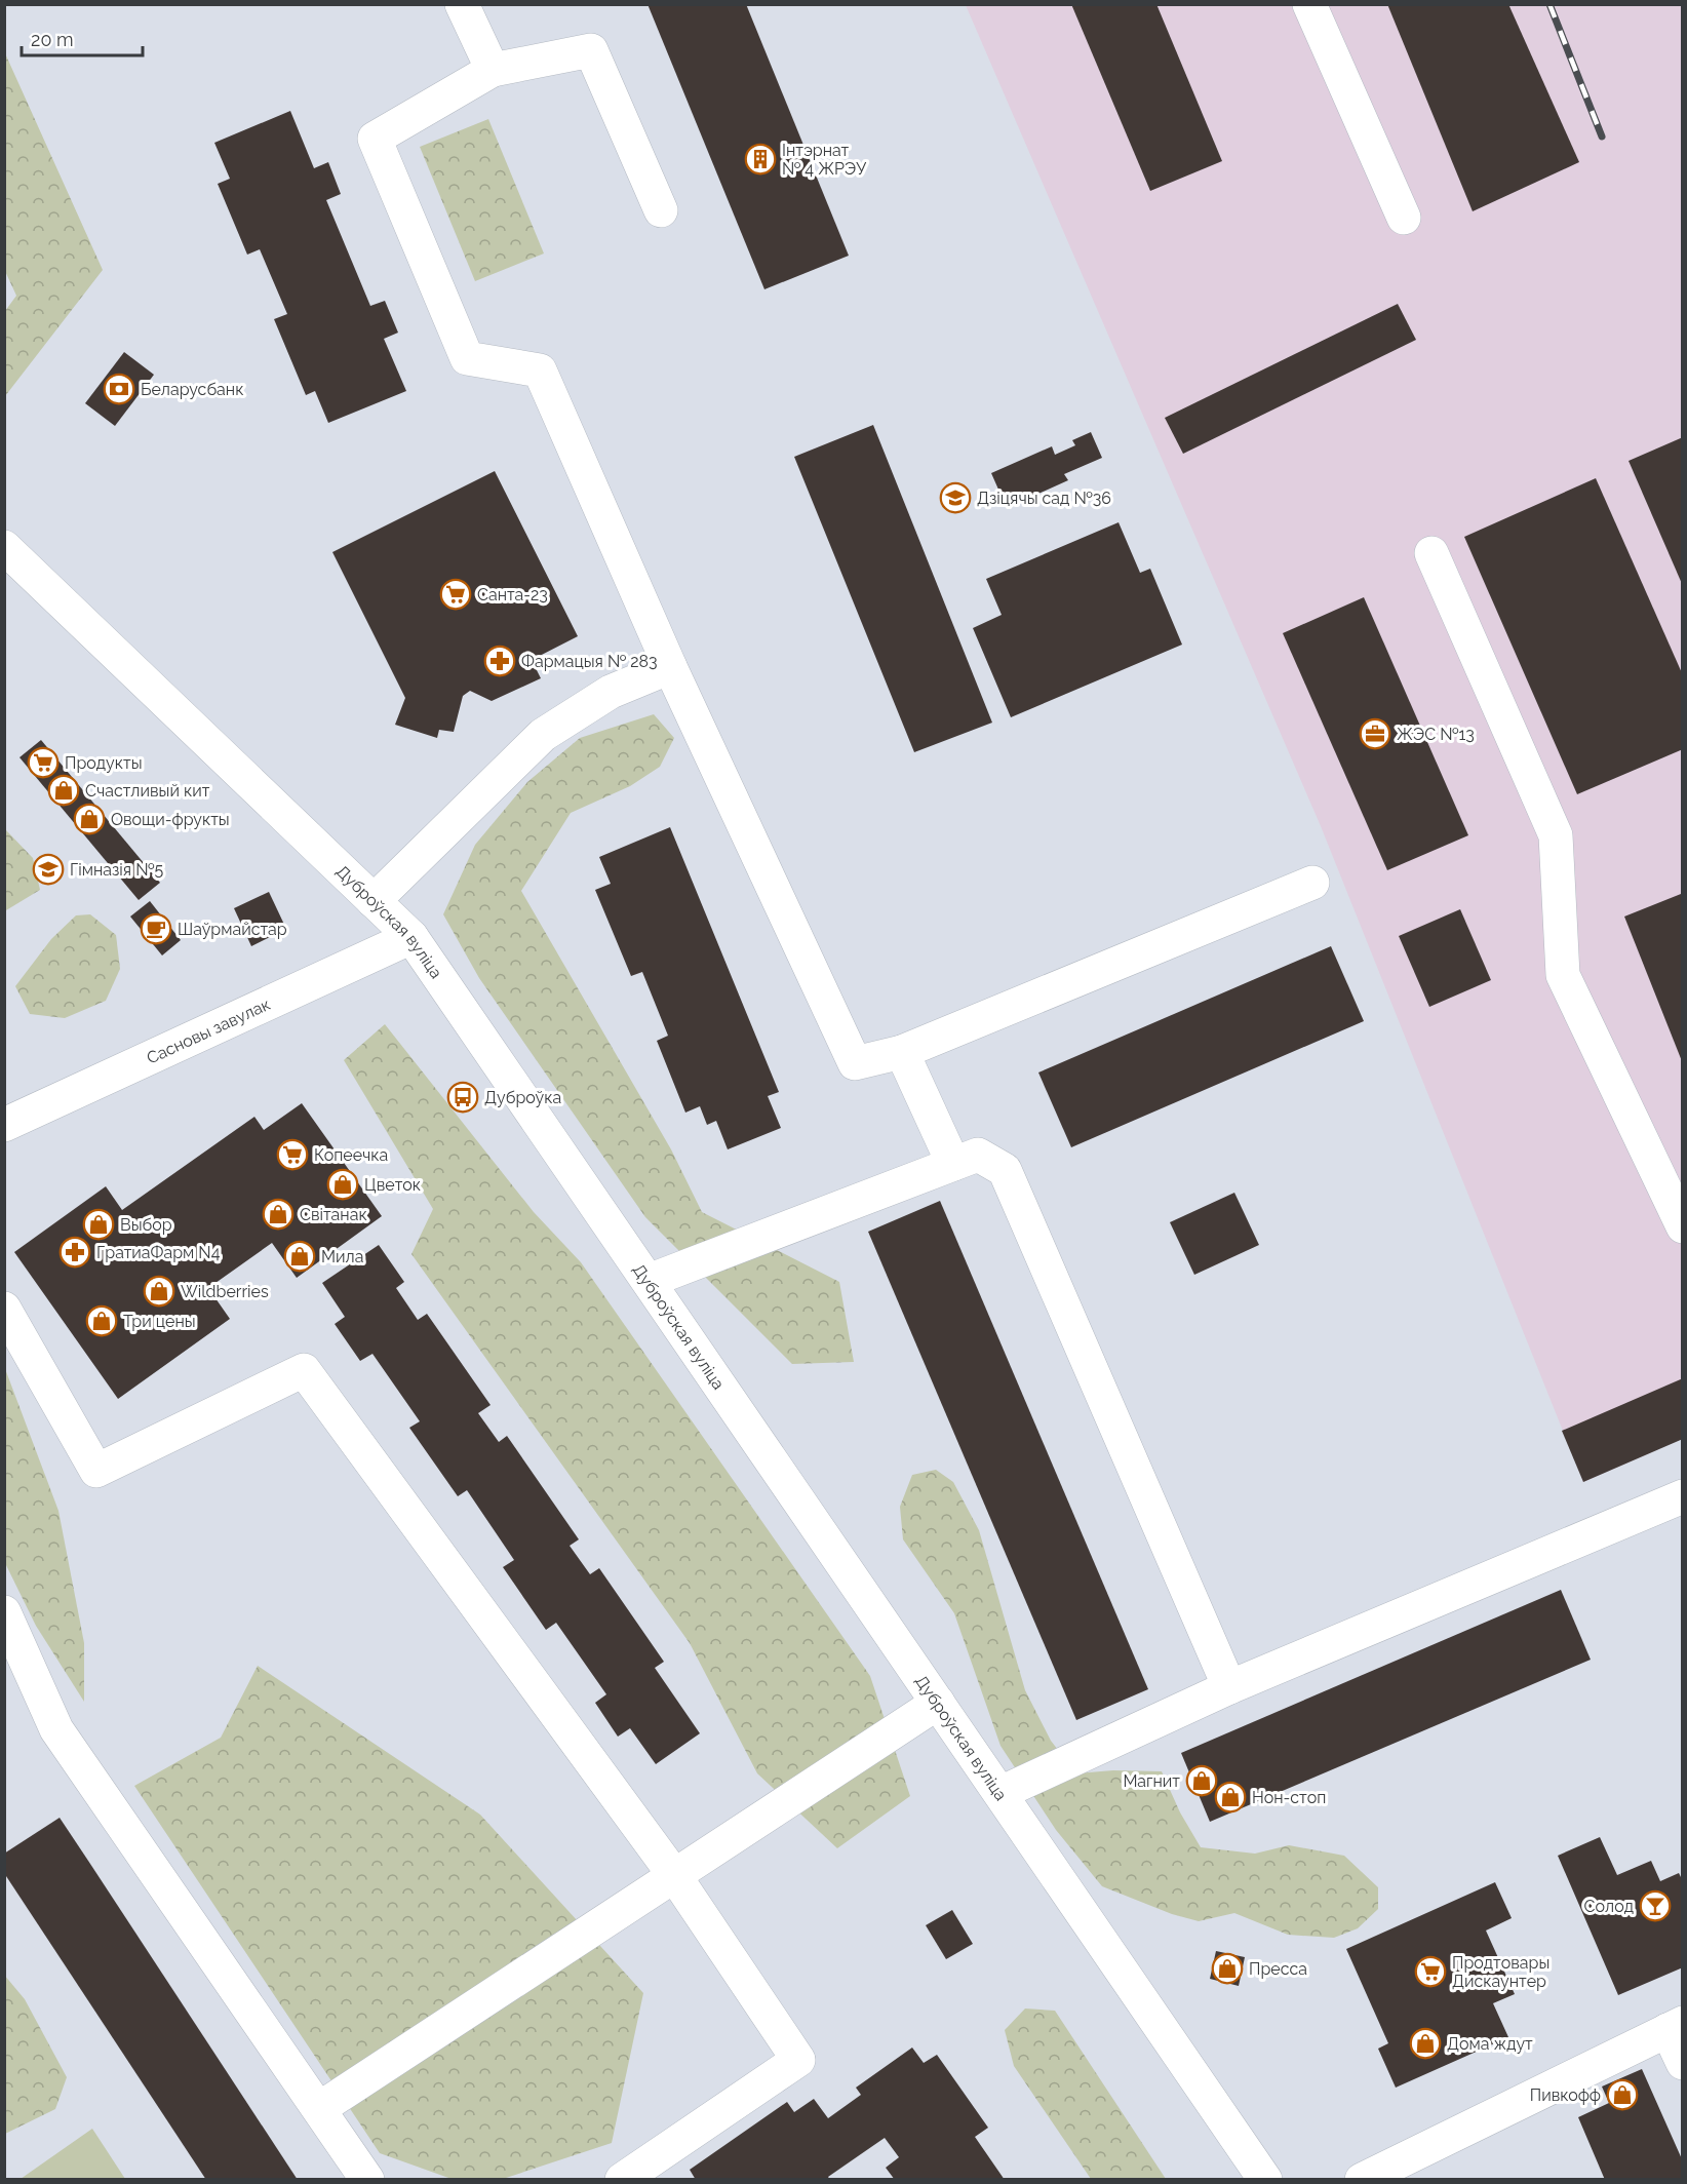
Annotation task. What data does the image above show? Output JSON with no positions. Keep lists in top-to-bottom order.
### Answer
{
  "streets": {
    "main road": ["Дуброўская вуліца", "Сасновы завулак"]
  },
  "crossings": [
    ["Дуброўская вуліца", "Сасновы завулак"]
  ],
  "places": {
    "building": ["Інтэрнат № 4 ЖРЭУ"],
    "bank": ["Беларусбанк"],
    "school or university": ["Дзіцячы сад №36", "Гімназія №5"],
    "supermarket": [
      "Санта-23",
      "Продукты",
      "Копеечка",
      "Продтовары Дискаунтер"
    ],
    "pharmacy": ["Фармацыя № 283", "ГратиаФарм N4"],
    "office": ["ЖЭС №13"],
    "shop": [
      "Счастливый кит",
      "Овощи-фрукты",
      "Цветок",
      "Світанак",
      "Выбор",
      "Мила",
      "Wildberries",
      "Три цены",
      "Магнит",
      "Нон-стоп",
      "Пресса",
      "Дома ждут",
      "Пивкофф"
    ],
    "cafe": ["Шаўрмайстар"],
    "bus stop": ["Дуброўка"],
    "bar": ["Солод"]
  },
  "scale_bar": "20 m"
}
